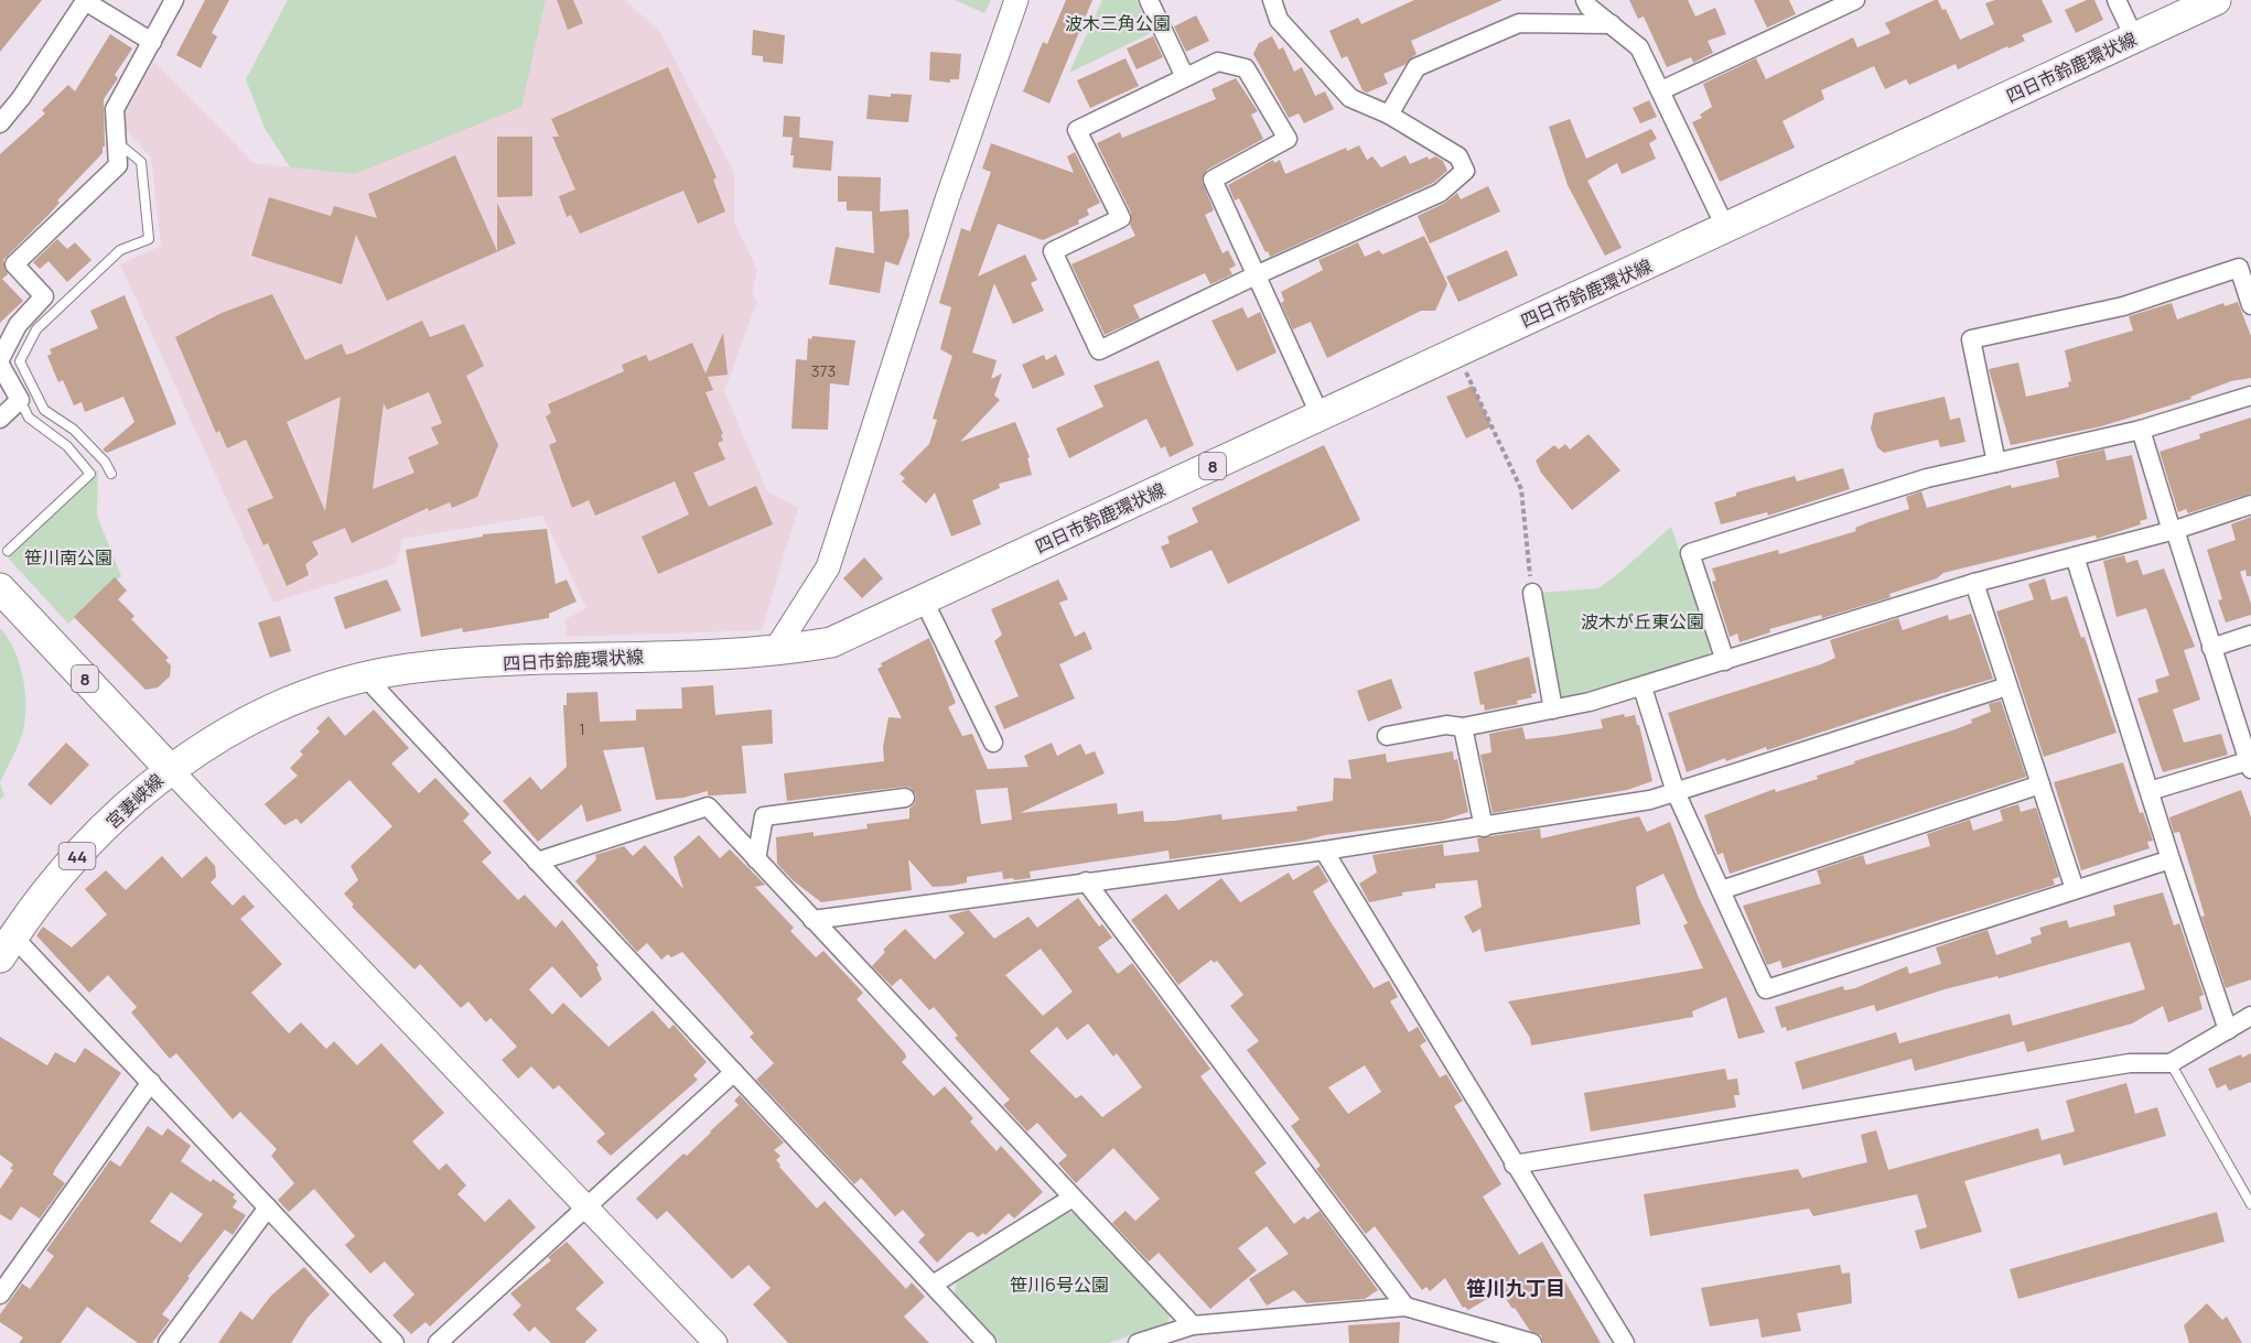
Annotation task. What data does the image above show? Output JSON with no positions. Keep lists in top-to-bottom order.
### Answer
{
  "streets": {
    "main road": [
      "四日市鈴鹿環状線",
      "8",
      "宮妻峡線",
      "44"
    ]
  },
  "crossings": [
    ["四日市鈴鹿環状線", "8"],
    ["四日市鈴鹿環状線", "宮妻峡線"],
    ["8", "宮妻峡線"]
  ],
  "districts": ["笹川九丁目"],
  "parks": [
    "波木三角公園",
    "笹川南公園",
    "波木が丘東公園",
    "笹川6号公園"
  ],
  "house_numbers": ["373", "1"]
}
